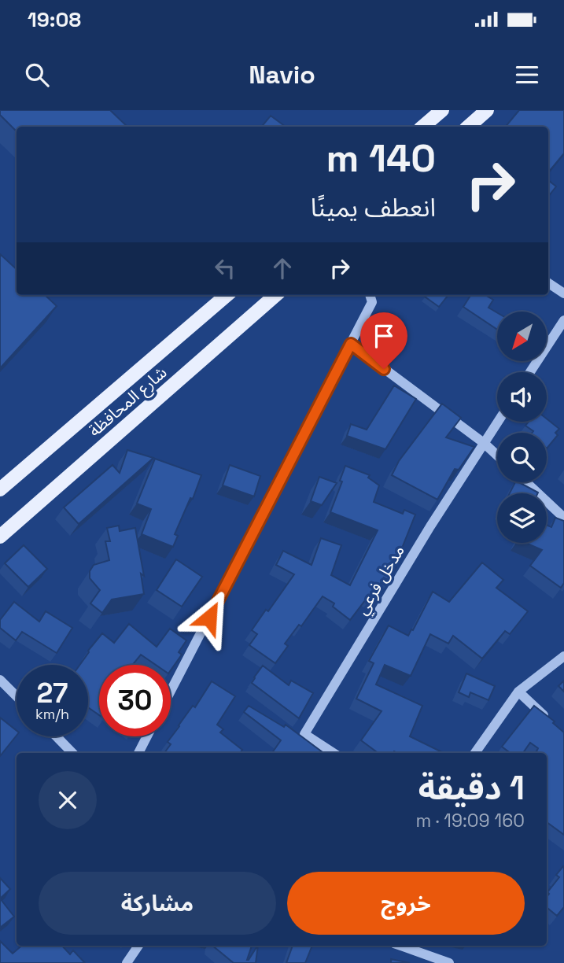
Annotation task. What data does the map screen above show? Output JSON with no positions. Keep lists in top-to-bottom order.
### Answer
{
  "streets": {
    "main road": ["شارع المحافظة"],
    "street": ["مدخل فرعي"]
  },
  "north": "bottom left",
  "page": {
    "status": "19:08",
    "header": "Navio",
    "turn": ["140 m", "انعطف يمينًا"],
    "speed": "27 km/h",
    "limit": "30",
    "heading": ["1 دقيقة", "160 m · 19:09"],
    "buttons": ["خروج", "مشاركة"]
  }
}
